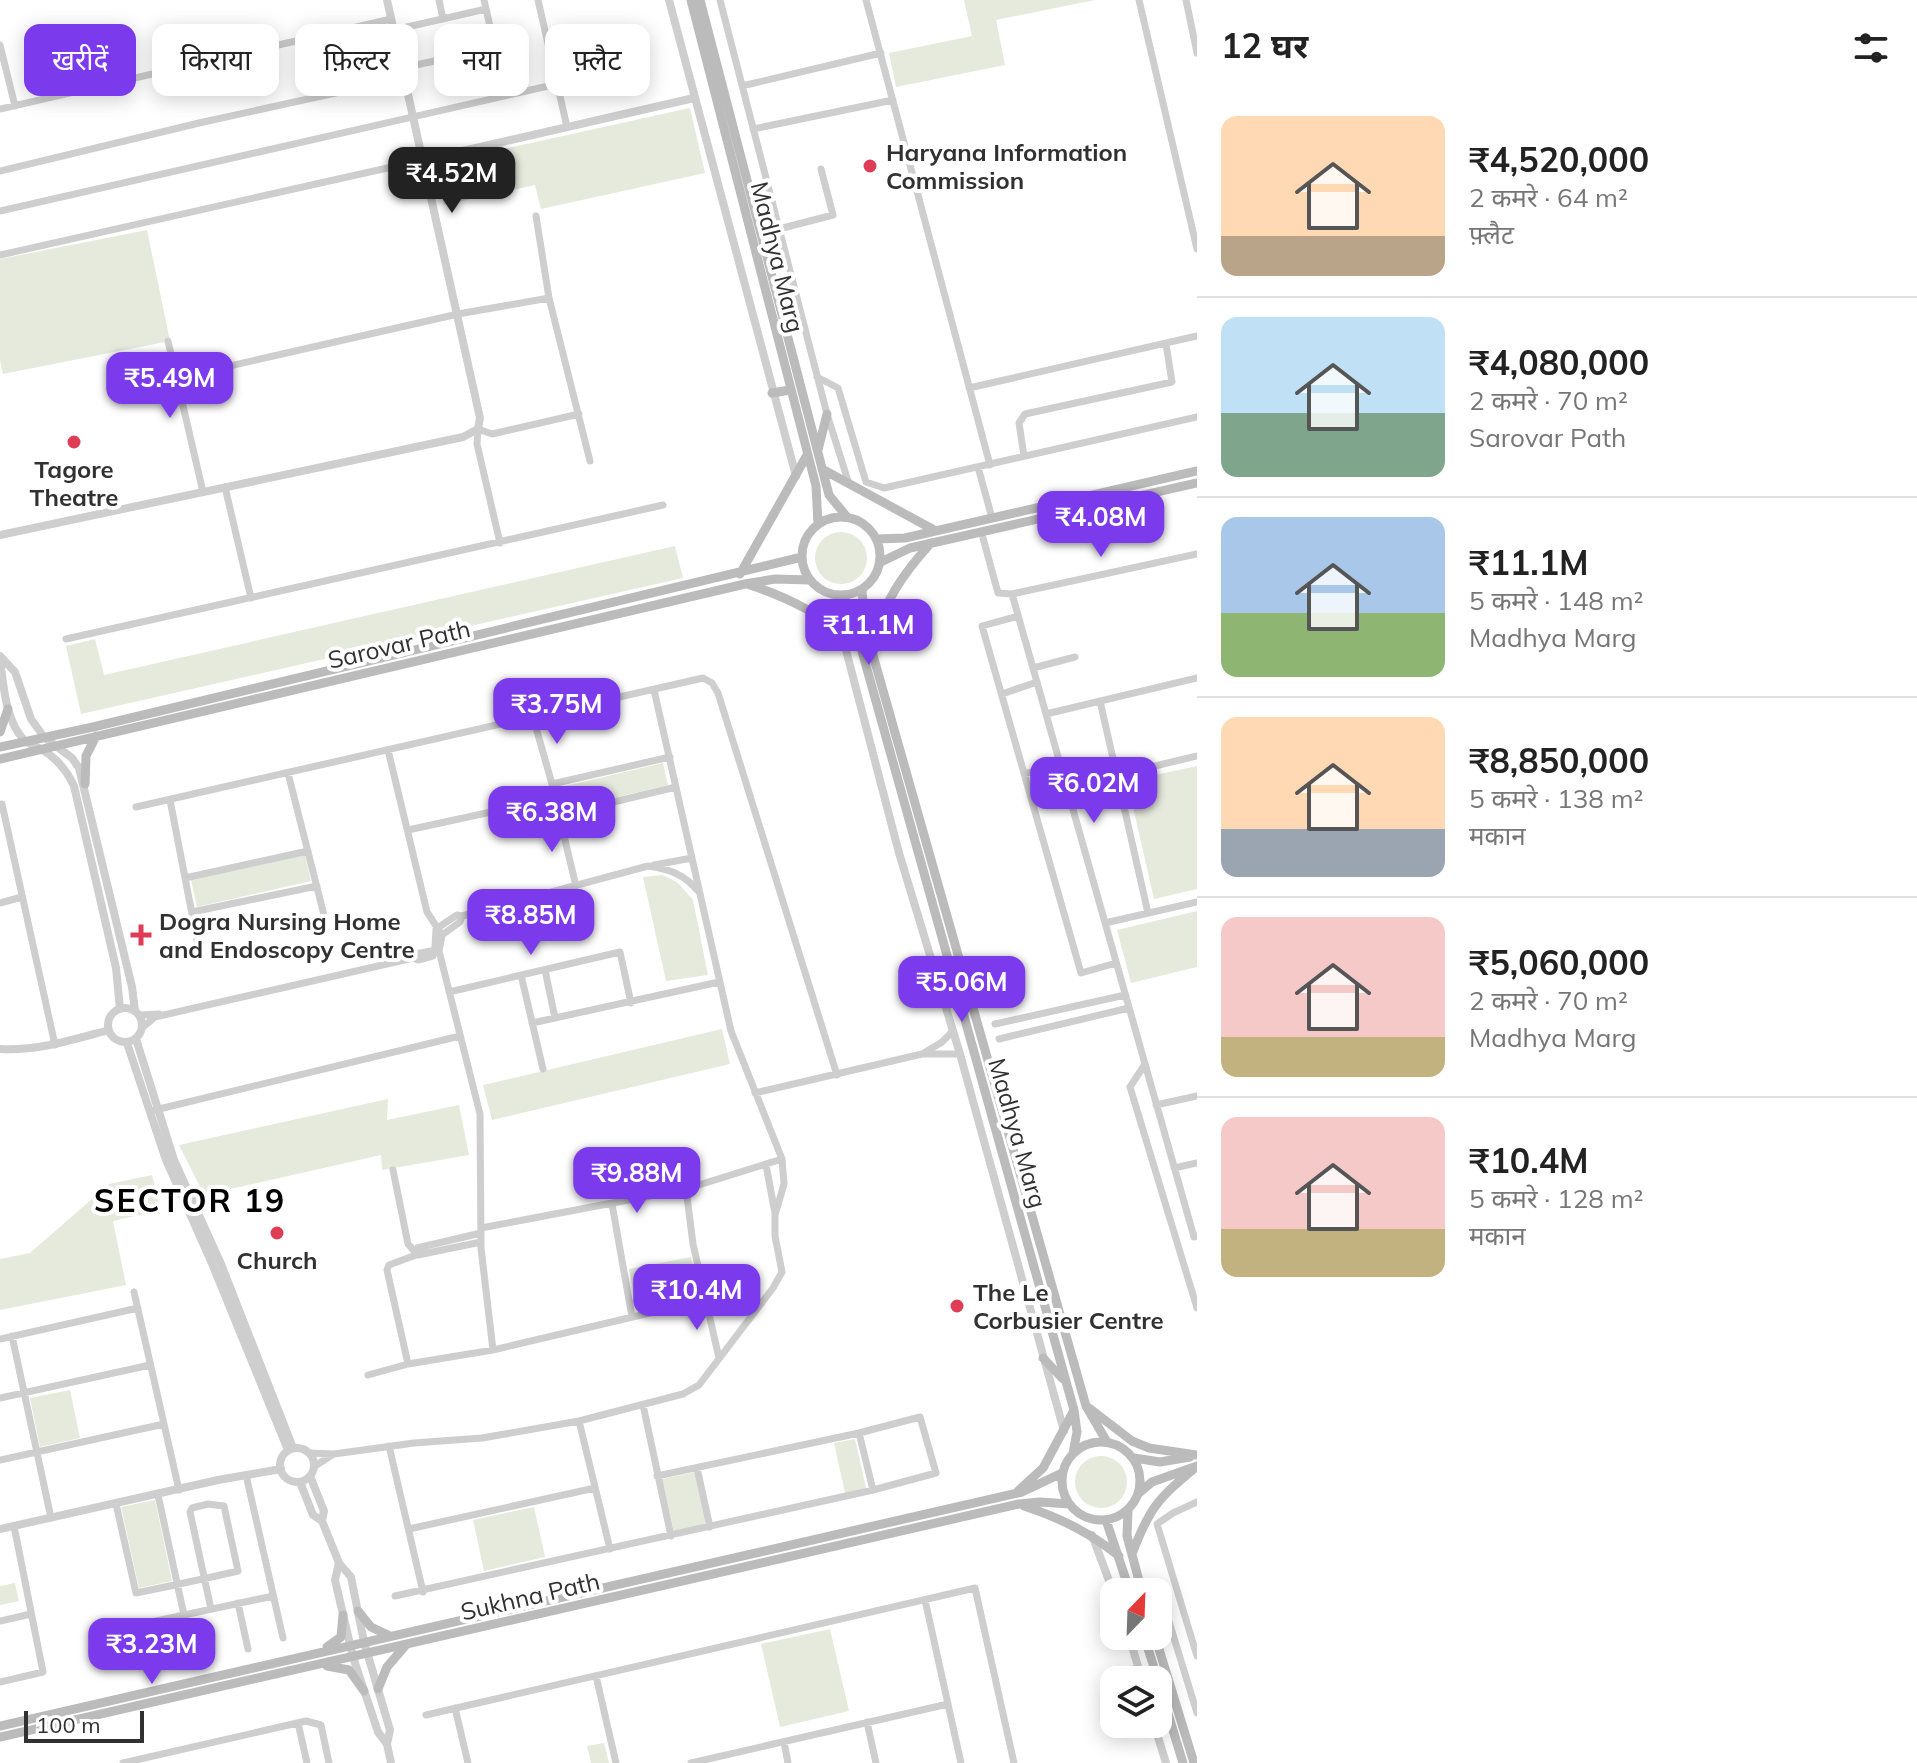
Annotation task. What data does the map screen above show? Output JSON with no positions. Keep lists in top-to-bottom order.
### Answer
{
  "streets": {
    "main road": ["Madhya Marg", "Sarovar Path", "Sukhna Path"]
  },
  "crossings": [
    ["Madhya Marg", "Sarovar Path"],
    ["Madhya Marg", "Sukhna Path"]
  ],
  "districts": ["SECTOR 19"],
  "places": {
    "other": [
      "Haryana Information Commission",
      "Tagore Theatre",
      "Church",
      "The Le Corbusier Centre"
    ],
    "health": ["Dogra Nursing Home and Endoscopy Centre"]
  },
  "scale_bar": "100 m",
  "north": "top right",
  "page": {
    "heading": "12 घर",
    "chip": [
      "खरीदें",
      "किराया",
      "फ़िल्टर",
      "नया",
      "फ़्लैट"
    ],
    "list": [
      {
        "name": "₹4,520,000",
        "note": "2 कमरे · 64 m² · फ़्लैट"
      },
      {
        "name": "₹4,080,000",
        "note": "2 कमरे · 70 m² · Sarovar Path"
      },
      {
        "name": "₹11.1M",
        "note": "5 कमरे · 148 m² · Madhya Marg"
      },
      {
        "name": "₹8,850,000",
        "note": "5 कमरे · 138 m² · मकान"
      },
      {
        "name": "₹5,060,000",
        "note": "2 कमरे · 70 m² · Madhya Marg"
      },
      {
        "name": "₹10.4M",
        "note": "5 कमरे · 128 m² · मकान"
      }
    ],
    "price": [
      "₹4.52M",
      "₹5.49M",
      "₹4.08M",
      "₹11.1M",
      "₹3.75M",
      "₹6.02M",
      "₹6.38M",
      "₹8.85M",
      "₹5.06M",
      "₹9.88M",
      "₹10.4M",
      "₹3.23M"
    ],
    "scale": "100 m"
  }
}
